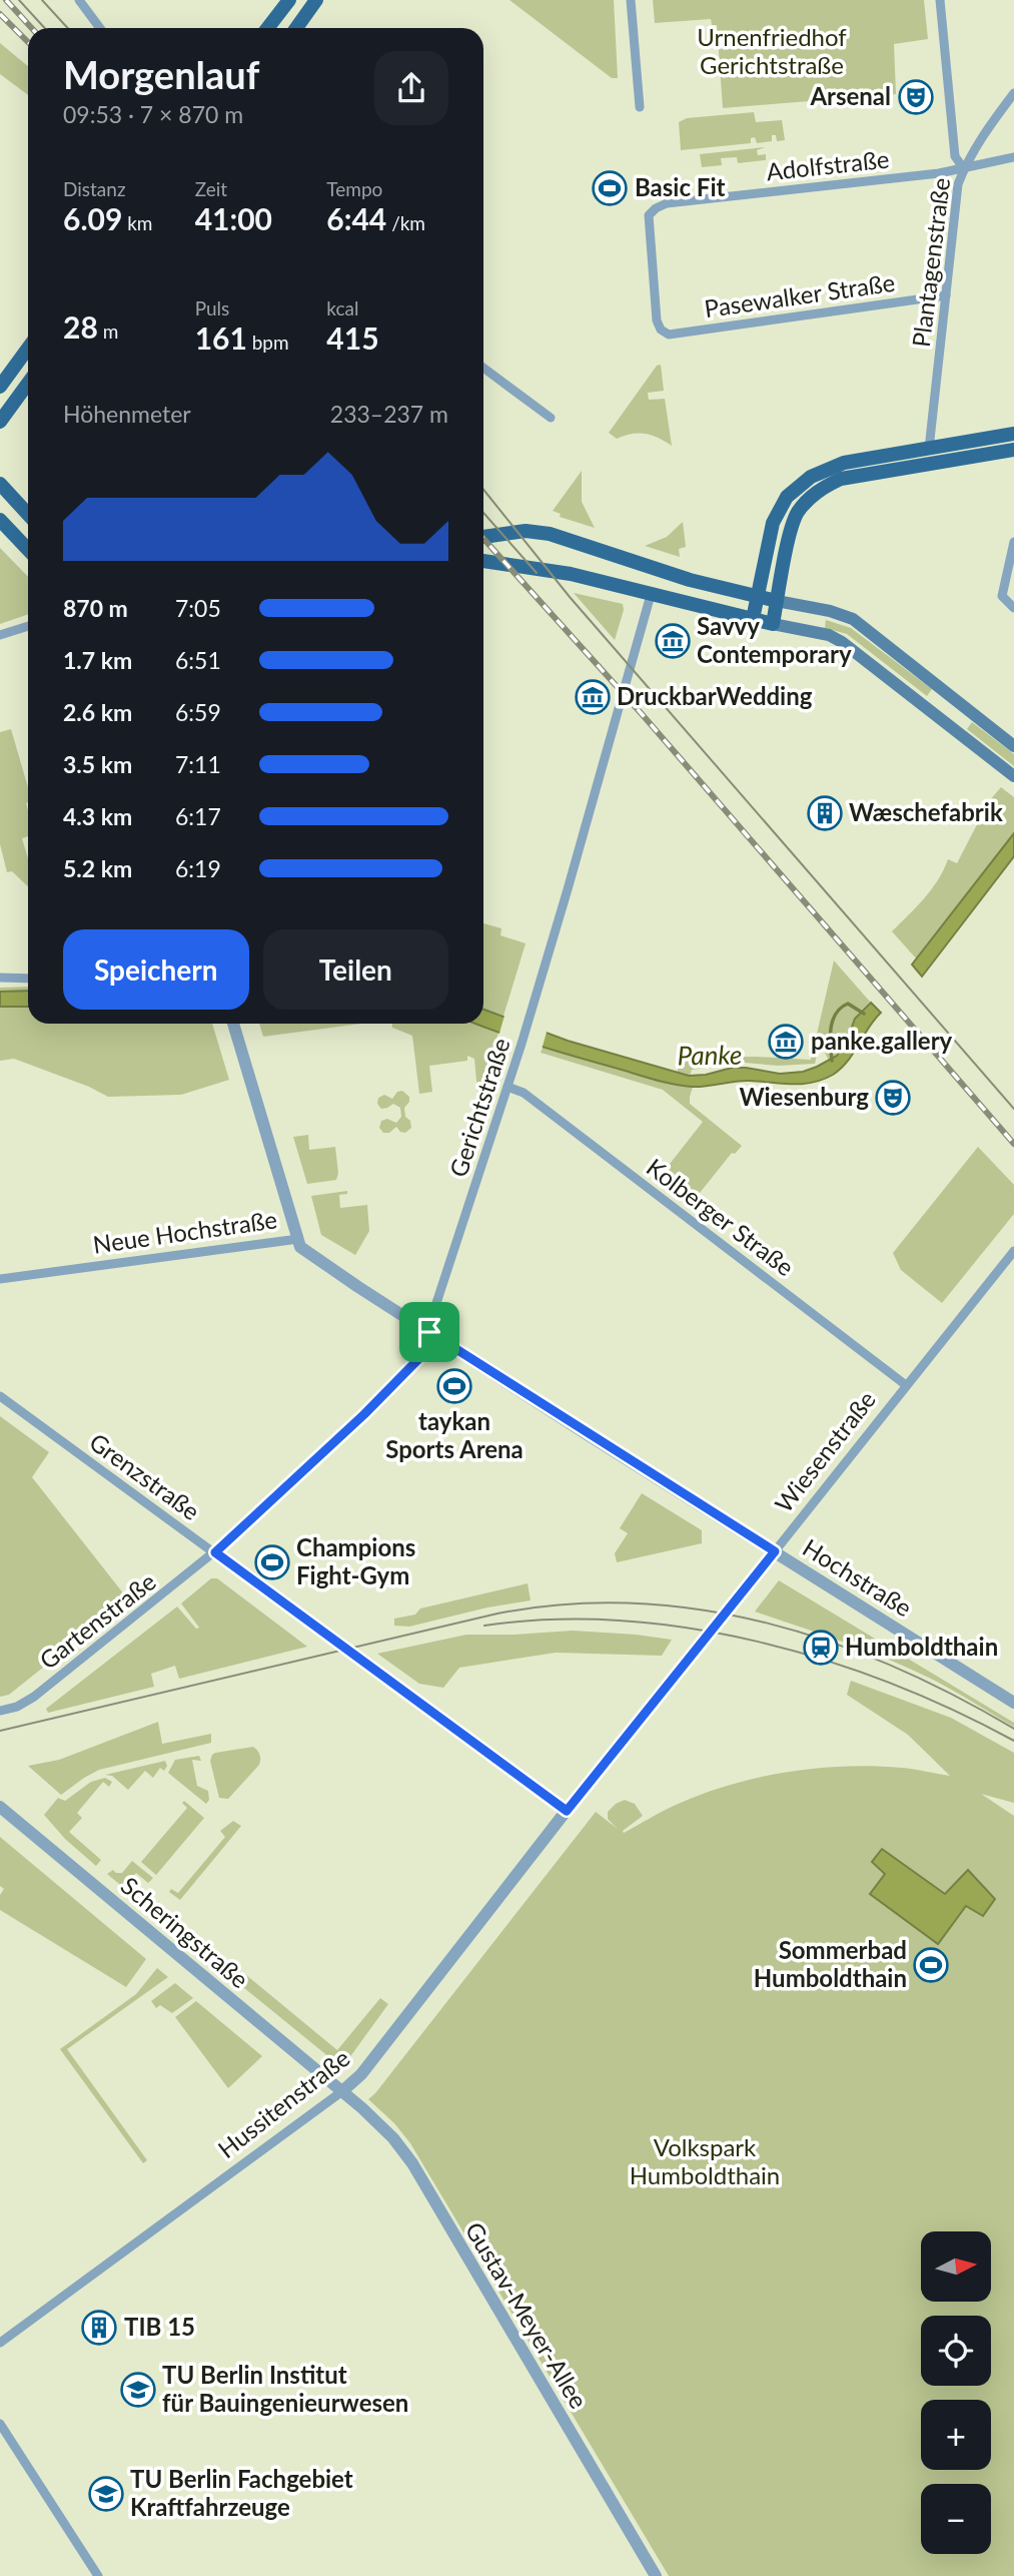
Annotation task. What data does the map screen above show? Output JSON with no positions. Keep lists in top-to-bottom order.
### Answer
{
  "streets": {
    "street": [
      "Adolfstraße",
      "Plantagenstraße",
      "Pasewalker Straße",
      "Gerichtstraße",
      "Kolberger Straße",
      "Neue Hochstraße",
      "Wiesenstraße",
      "Grenzstraße",
      "Hochstraße",
      "Gartenstraße",
      "Scheringstraße",
      "Hussitenstraße",
      "Gustav-Meyer-Allee"
    ]
  },
  "crossings": [
    ["Adolfstraße", "Plantagenstraße"],
    ["Adolfstraße", "Pasewalker Straße"],
    ["Plantagenstraße", "Pasewalker Straße"],
    ["Gerichtstraße", "Kolberger Straße"],
    ["Gerichtstraße", "Neue Hochstraße"],
    ["Gerichtstraße", "Grenzstraße"],
    ["Gerichtstraße", "Hochstraße"],
    ["Gerichtstraße", "Gartenstraße"],
    ["Kolberger Straße", "Wiesenstraße"],
    ["Neue Hochstraße", "Hochstraße"],
    ["Wiesenstraße", "Grenzstraße"],
    ["Wiesenstraße", "Hochstraße"],
    ["Wiesenstraße", "Hussitenstraße"],
    ["Grenzstraße", "Gartenstraße"],
    ["Grenzstraße", "Hussitenstraße"],
    ["Scheringstraße", "Hussitenstraße"],
    ["Scheringstraße", "Gustav-Meyer-Allee"],
    ["Hussitenstraße", "Gustav-Meyer-Allee"]
  ],
  "water": ["Panke"],
  "parks": ["Urnenfriedhof Gerichtstraße", "Volkspark Humboldthain"],
  "places": {
    "theatre": ["Arsenal", "Wiesenburg"],
    "sports": [
      "Basic Fit",
      "taykan Sports Arena",
      "Champions Fight-Gym",
      "Sommerbad Humboldthain"
    ],
    "museum": ["Savvy Contemporary", "DruckbarWedding", "panke.gallery"],
    "building": ["Wæschefabrik", "TIB 15"],
    "station": ["Humboldthain"],
    "school or university": ["TU Berlin Institut für Bauingenieurwesen", "TU Berlin Fachgebiet Kraftfahrzeuge"]
  },
  "north": "right",
  "page": {
    "heading": ["Morgenlauf", "09:53 · 7 × 870 m"],
    "stats": [
      ["Distanz", "6.09 km"],
      ["Zeit", "41:00"],
      ["Tempo", "6:44 /km"],
      ["28 m"],
      ["Puls", "161 bpm"],
      ["kcal", "415"]
    ],
    "chart": ["Höhenmeter", "233–237 m"],
    "list": [
      {
        "name": "870 m",
        "note": "7:05"
      },
      {
        "name": "1.7 km",
        "note": "6:51"
      },
      {
        "name": "2.6 km",
        "note": "6:59"
      },
      {
        "name": "3.5 km",
        "note": "7:11"
      },
      {
        "name": "4.3 km",
        "note": "6:17"
      },
      {
        "name": "5.2 km",
        "note": "6:19"
      }
    ],
    "buttons": ["Speichern", "Teilen"],
    "map_buttons": ["+", "−"]
  }
}
